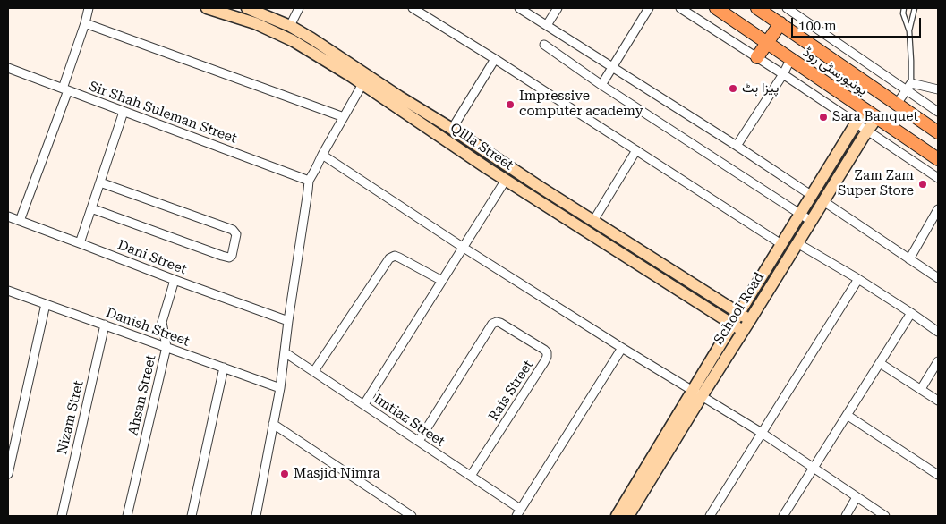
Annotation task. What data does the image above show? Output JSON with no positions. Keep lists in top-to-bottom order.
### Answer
{
  "streets": {
    "main road": ["یونیورسٹی روڈ"],
    "street": [
      "Sir Shah Suleman Street",
      "Qilla Street",
      "Dani Street",
      "School Road",
      "Danish Street",
      "Rais Street",
      "Ahsan Street",
      "Nizam Stret",
      "Imtiaz Street"
    ]
  },
  "crossings": [
    ["یونیورسٹی روڈ", "School Road"],
    ["Qilla Street", "School Road"],
    ["Dani Street", "Ahsan Street"],
    ["Danish Street", "Ahsan Street"],
    ["Danish Street", "Nizam Stret"],
    ["Rais Street", "Imtiaz Street"]
  ],
  "places": [
    "پیزا ہٹ",
    "Impressive computer academy",
    "Sara Banquet",
    "Zam Zam Super Store",
    "Masjid Nimra"
  ],
  "scale_bar": "100 m"
}
